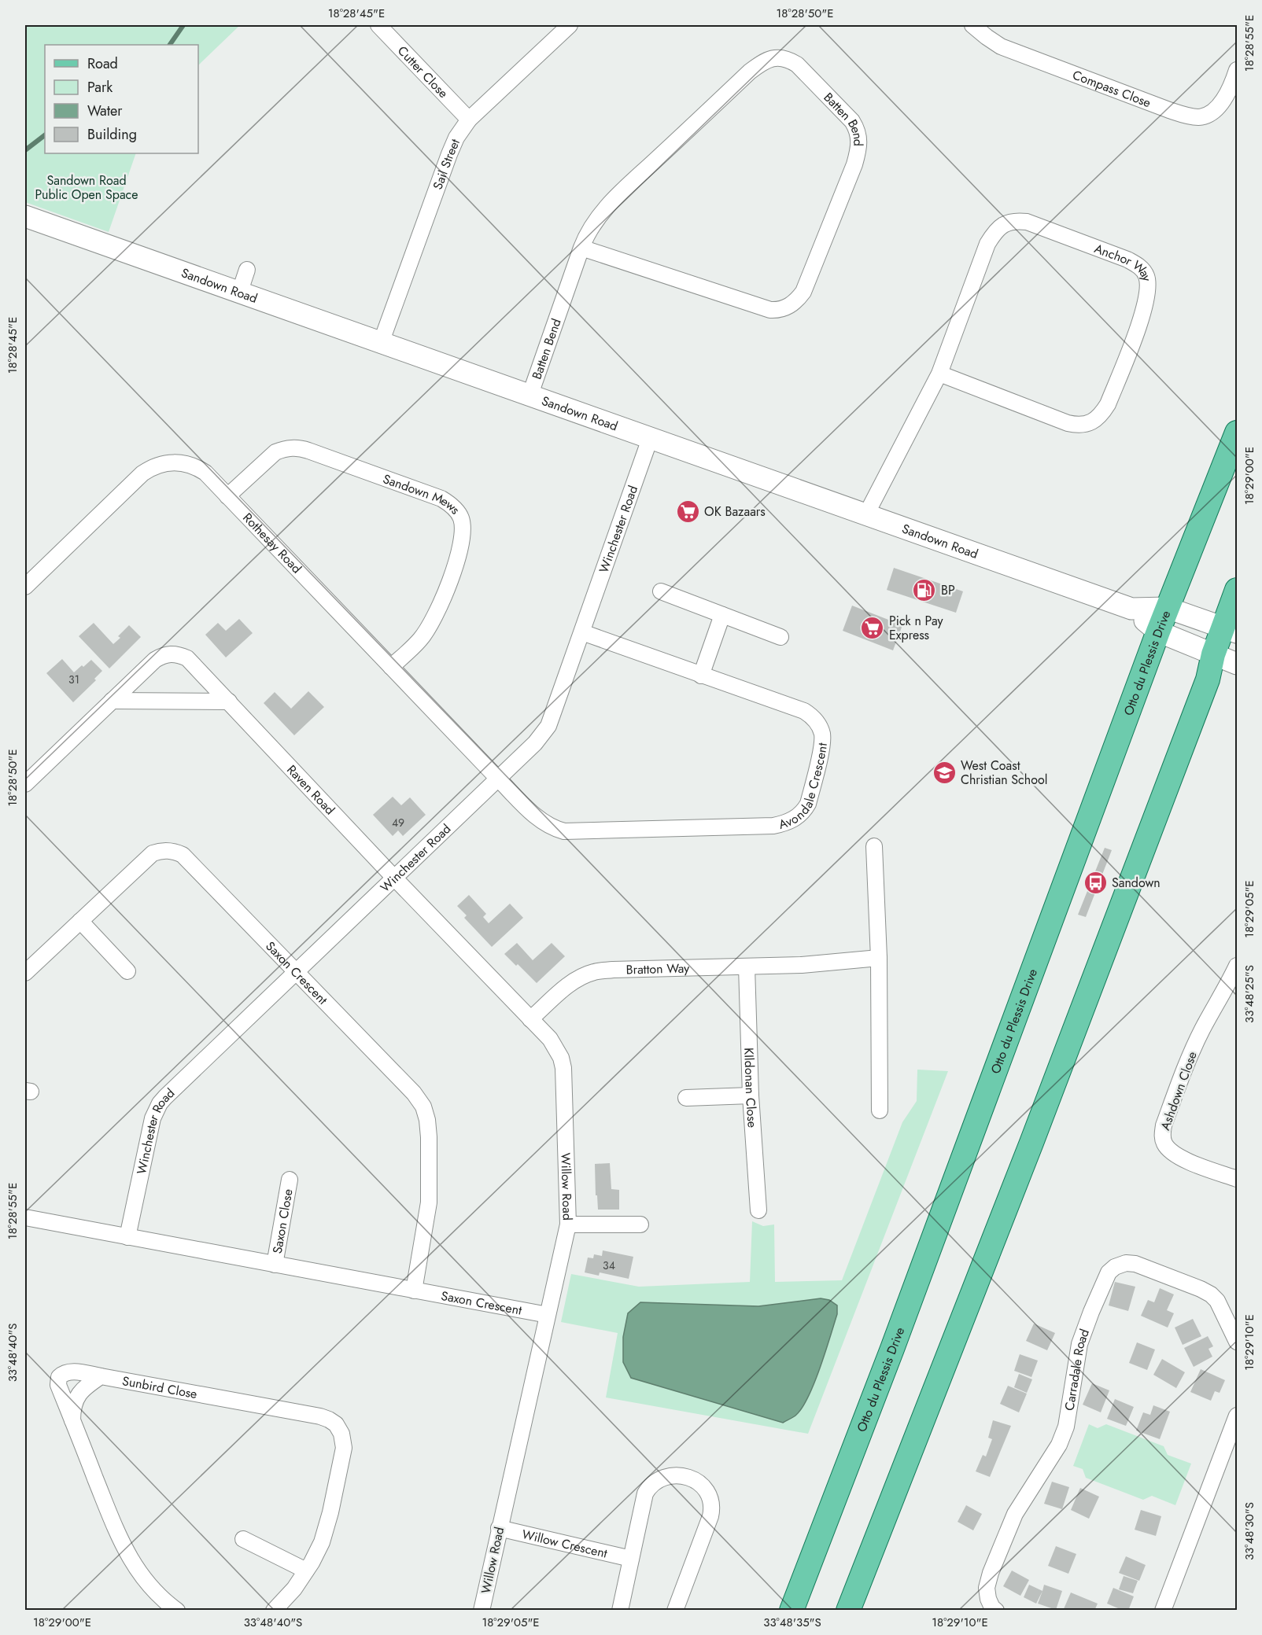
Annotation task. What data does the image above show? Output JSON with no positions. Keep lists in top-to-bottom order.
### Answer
{
  "streets": {
    "main road": ["Otto du Plessis Drive"],
    "street": [
      "Cutter Close",
      "Compass Close",
      "Batten Bend",
      "Sail Street",
      "Anchor Way",
      "Sandown Road",
      "Sandown Mews",
      "Winchester Road",
      "Rothesay Road",
      "Avondale Crescent",
      "Raven Road",
      "Bratton Way",
      "Saxon Crescent",
      "KIldonan Close",
      "Ashdown Close",
      "Willow Road",
      "Saxon Close",
      "Carradale Road",
      "Sunbird Close",
      "Willow Crescent"
    ]
  },
  "crossings": [
    ["Cutter Close", "Sail Street"],
    ["Batten Bend", "Sandown Road"],
    ["Sail Street", "Sandown Road"],
    ["Anchor Way", "Sandown Road"],
    ["Sandown Road", "Winchester Road"],
    ["Sandown Road", "Otto du Plessis Drive"],
    ["Sandown Mews", "Rothesay Road"],
    ["Winchester Road", "Rothesay Road"],
    ["Winchester Road", "Avondale Crescent"],
    ["Winchester Road", "Raven Road"],
    ["Winchester Road", "Saxon Crescent"],
    ["Winchester Road", "Willow Road"],
    ["Rothesay Road", "Avondale Crescent"],
    ["Raven Road", "Willow Road"],
    ["Bratton Way", "KIldonan Close"],
    ["Bratton Way", "Willow Road"],
    ["Saxon Crescent", "Willow Road"],
    ["Saxon Crescent", "Saxon Close"],
    ["Willow Road", "Willow Crescent"]
  ],
  "parks": ["Sandown Road Public Open Space"],
  "places": {
    "supermarket": ["OK Bazaars", "Pick n Pay Express"],
    "fuel station": ["BP"],
    "school or university": ["West Coast Christian School"],
    "bus stop": ["Sandown"]
  },
  "house_numbers": ["31", "49", "34"],
  "legend": [
    "Road",
    "Park",
    "Water",
    "Building"
  ],
  "coordinates": [
    "18°28'45\"E",
    "18°28'50\"E",
    "18°28'55\"E",
    "18°29'00\"E",
    "18°29'05\"E",
    "33°48'25\"S",
    "18°29'10\"E",
    "33°48'40\"S",
    "33°48'30\"S",
    "33°48'35\"S"
  ]
}
